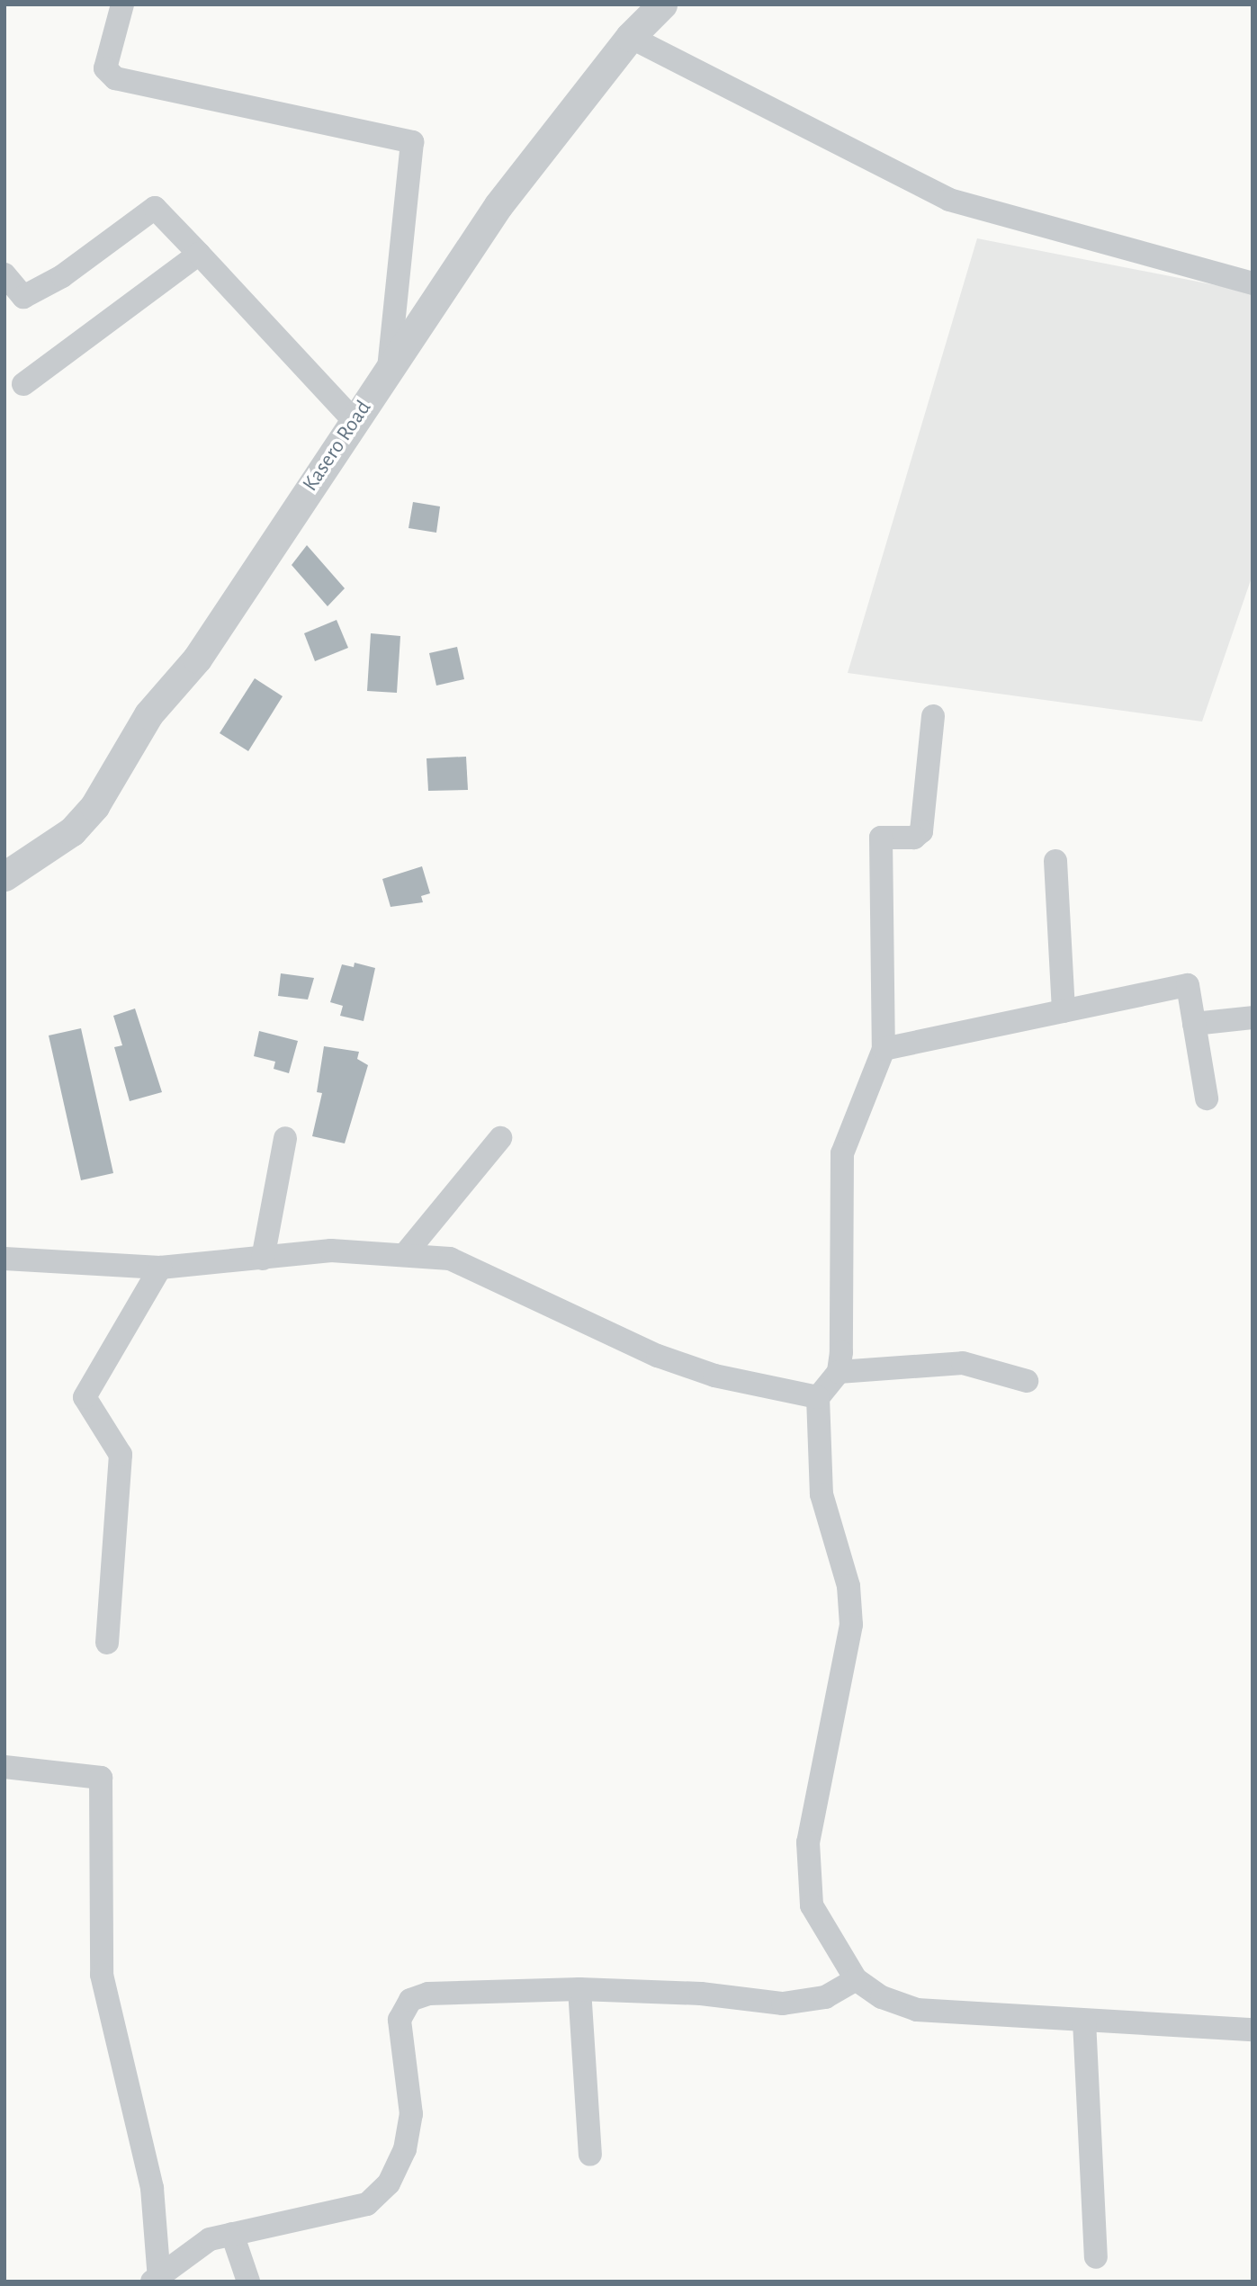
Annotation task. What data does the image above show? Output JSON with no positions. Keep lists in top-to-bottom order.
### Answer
{
  "streets": {
    "street": ["Kasero Road"]
  }
}
